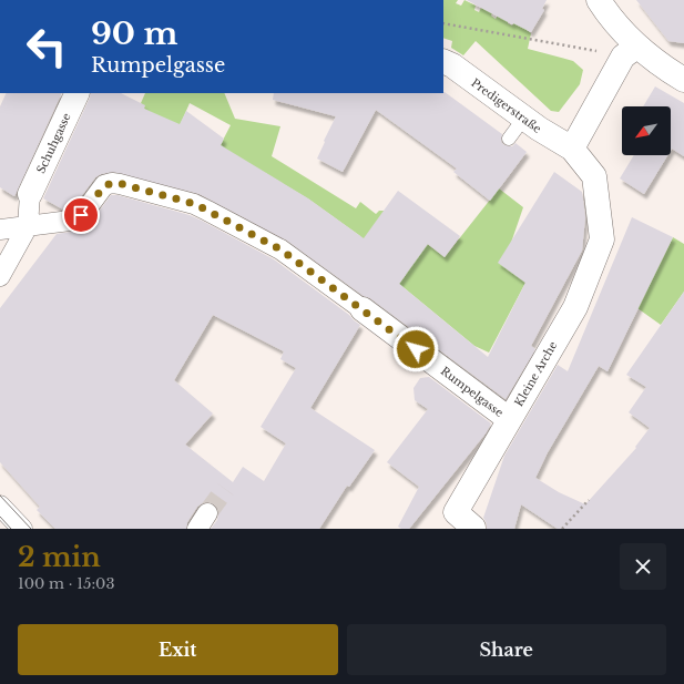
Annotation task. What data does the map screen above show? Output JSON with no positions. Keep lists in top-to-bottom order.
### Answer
{
  "streets": {
    "street": [
      "Predigerstraße",
      "Schuhgasse",
      "Kleine Arche",
      "Rumpelgasse"
    ]
  },
  "crossings": [
    ["Predigerstraße", "Kleine Arche"],
    ["Kleine Arche", "Rumpelgasse"]
  ],
  "north": "bottom left",
  "page": {
    "turn": ["90 m", "Rumpelgasse"],
    "heading": ["2 min", "100 m · 15:03"],
    "buttons": ["Exit", "Share"]
  }
}
